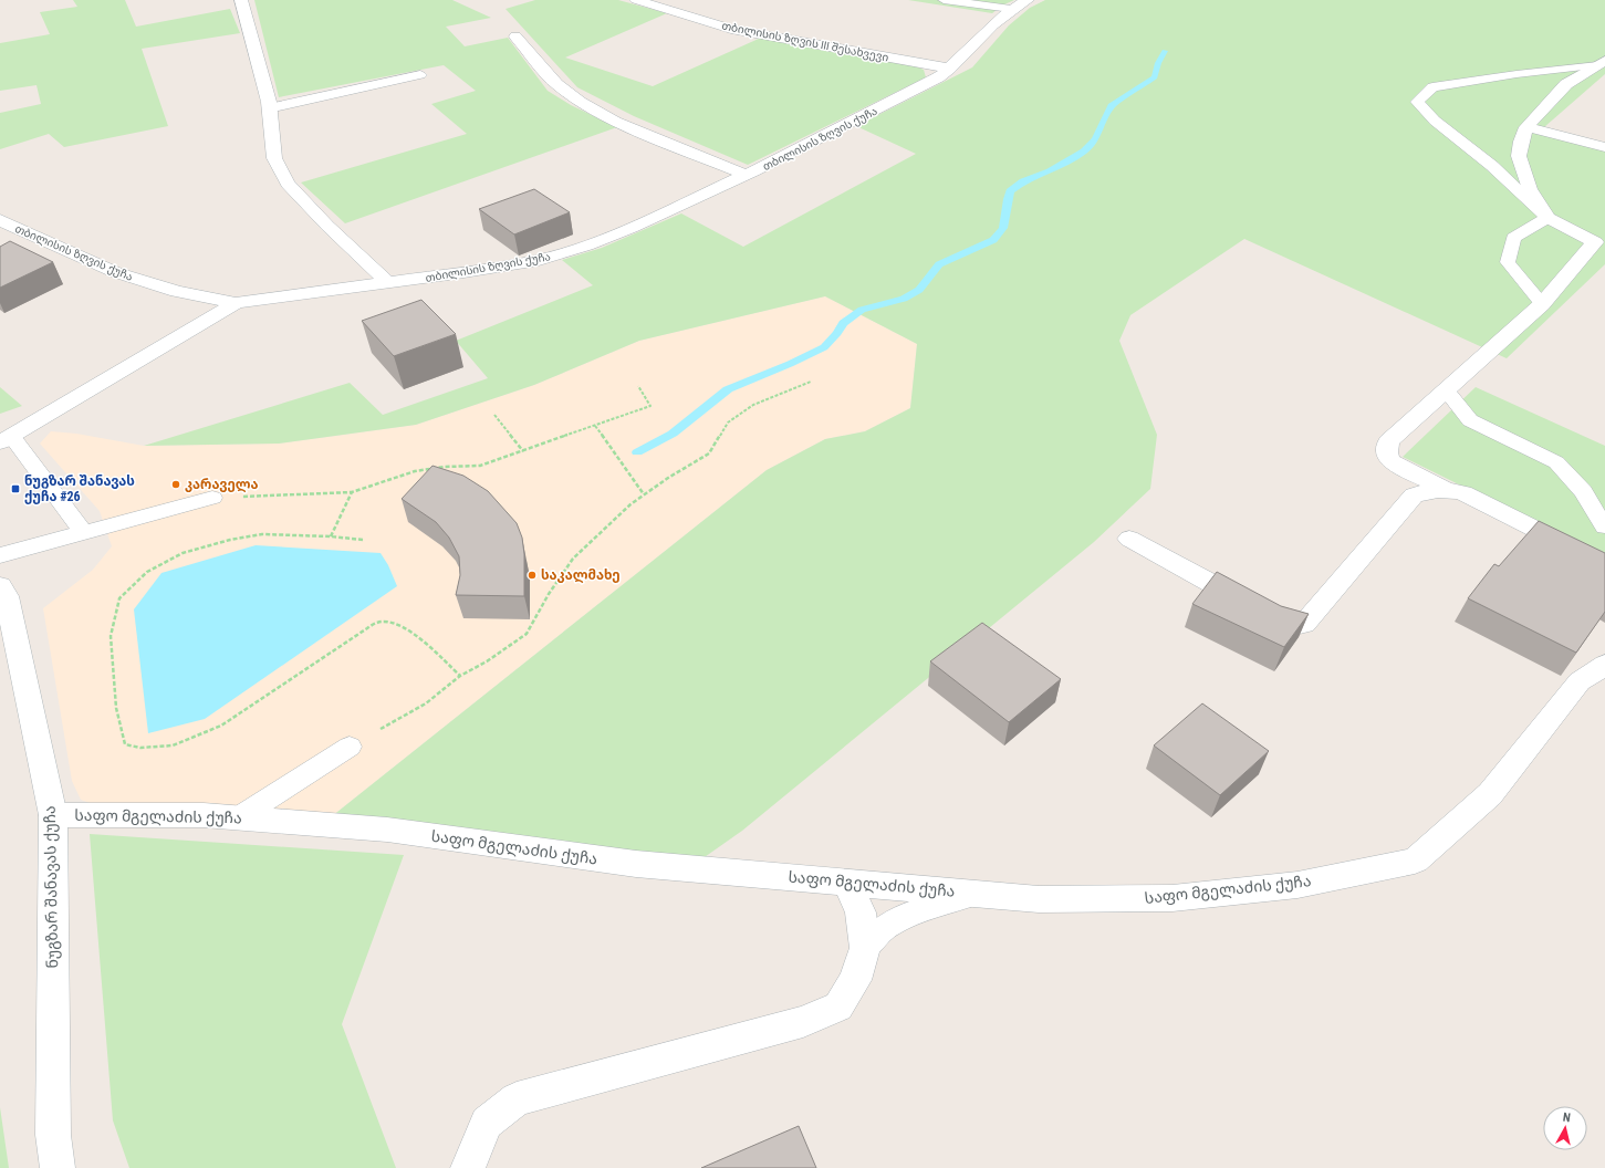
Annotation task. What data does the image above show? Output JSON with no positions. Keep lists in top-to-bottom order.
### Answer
{
  "streets": {
    "street": [
      "თბილისის ზღვის III შესახვევი",
      "თბილისის ზღვის ქუჩა",
      "საფო მგელაძის ქუჩა",
      "ნუგზარ შანავას ქუჩა"
    ]
  },
  "crossings": [
    ["თბილისის ზღვის III შესახვევი", "თბილისის ზღვის ქუჩა"],
    ["საფო მგელაძის ქუჩა", "ნუგზარ შანავას ქუჩა"]
  ],
  "places": {
    "other": ["კარაველა", "საკალმახე"],
    "transit": ["ნუგზარ შანავას ქუჩა #26"]
  },
  "north": "top"
}
